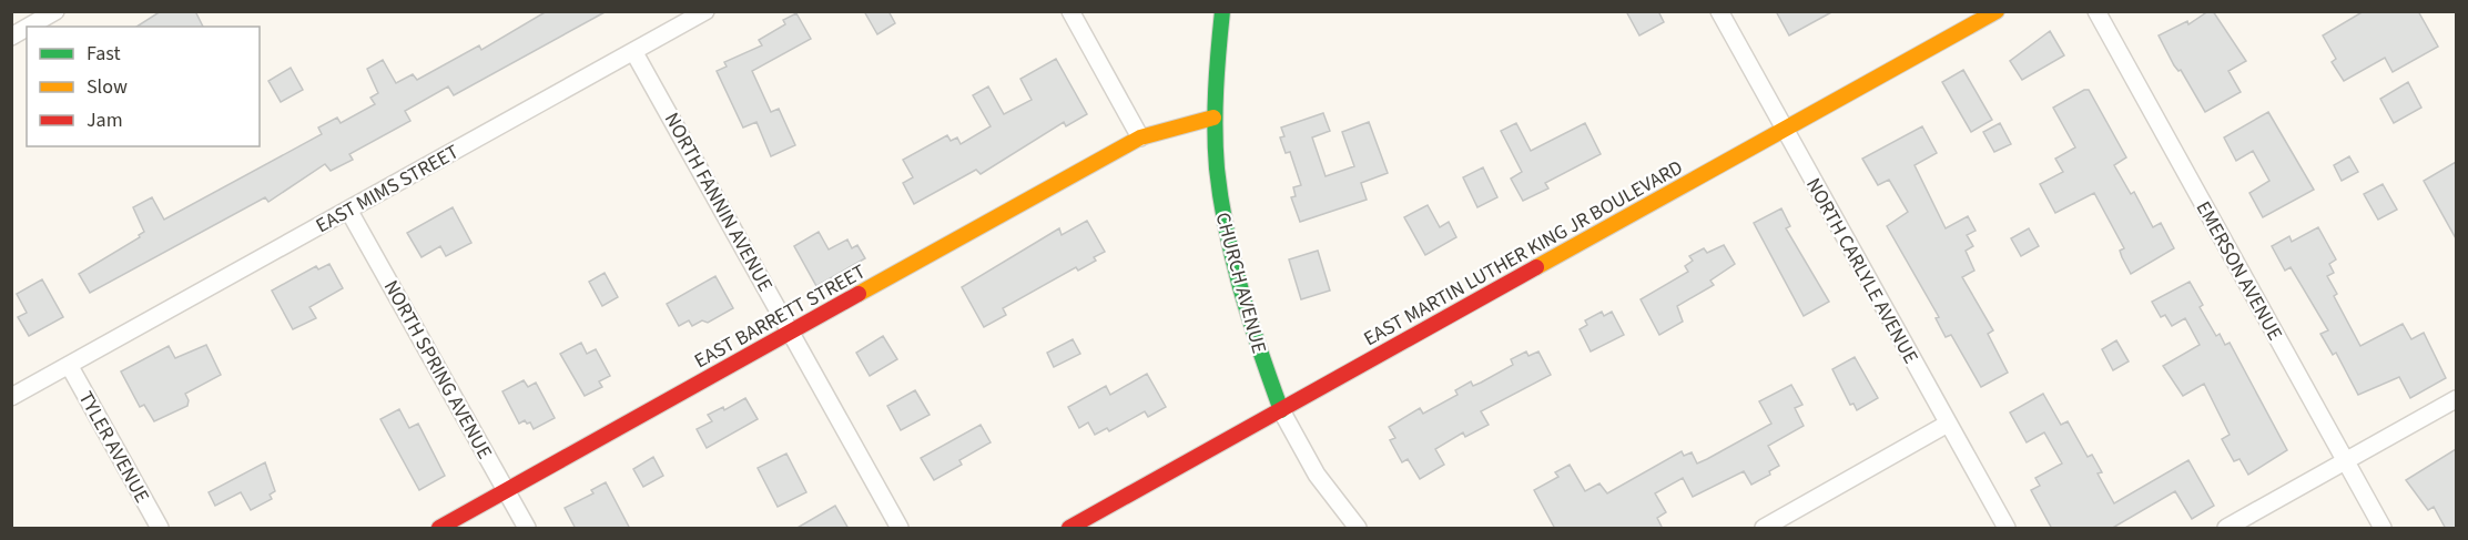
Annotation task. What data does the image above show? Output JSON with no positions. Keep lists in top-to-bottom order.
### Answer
{
  "streets": {
    "main road": ["EAST MARTIN LUTHER KING JR BOULEVARD", "CHURCH AVENUE", "EAST BARRETT STREET"],
    "street": [
      "EAST MIMS STREET",
      "NORTH FANNIN AVENUE",
      "NORTH CARLYLE AVENUE",
      "EMERSON AVENUE",
      "NORTH SPRING AVENUE",
      "TYLER AVENUE"
    ]
  },
  "crossings": [
    ["EAST MIMS STREET", "NORTH FANNIN AVENUE"],
    ["EAST MIMS STREET", "NORTH SPRING AVENUE"],
    ["EAST MIMS STREET", "TYLER AVENUE"],
    ["NORTH FANNIN AVENUE", "EAST BARRETT STREET"],
    ["EAST MARTIN LUTHER KING JR BOULEVARD", "NORTH CARLYLE AVENUE"],
    ["EAST MARTIN LUTHER KING JR BOULEVARD", "CHURCH AVENUE"],
    ["CHURCH AVENUE", "EAST BARRETT STREET"],
    ["EAST BARRETT STREET", "NORTH SPRING AVENUE"]
  ],
  "legend": ["Fast", "Slow", "Jam"]
}
